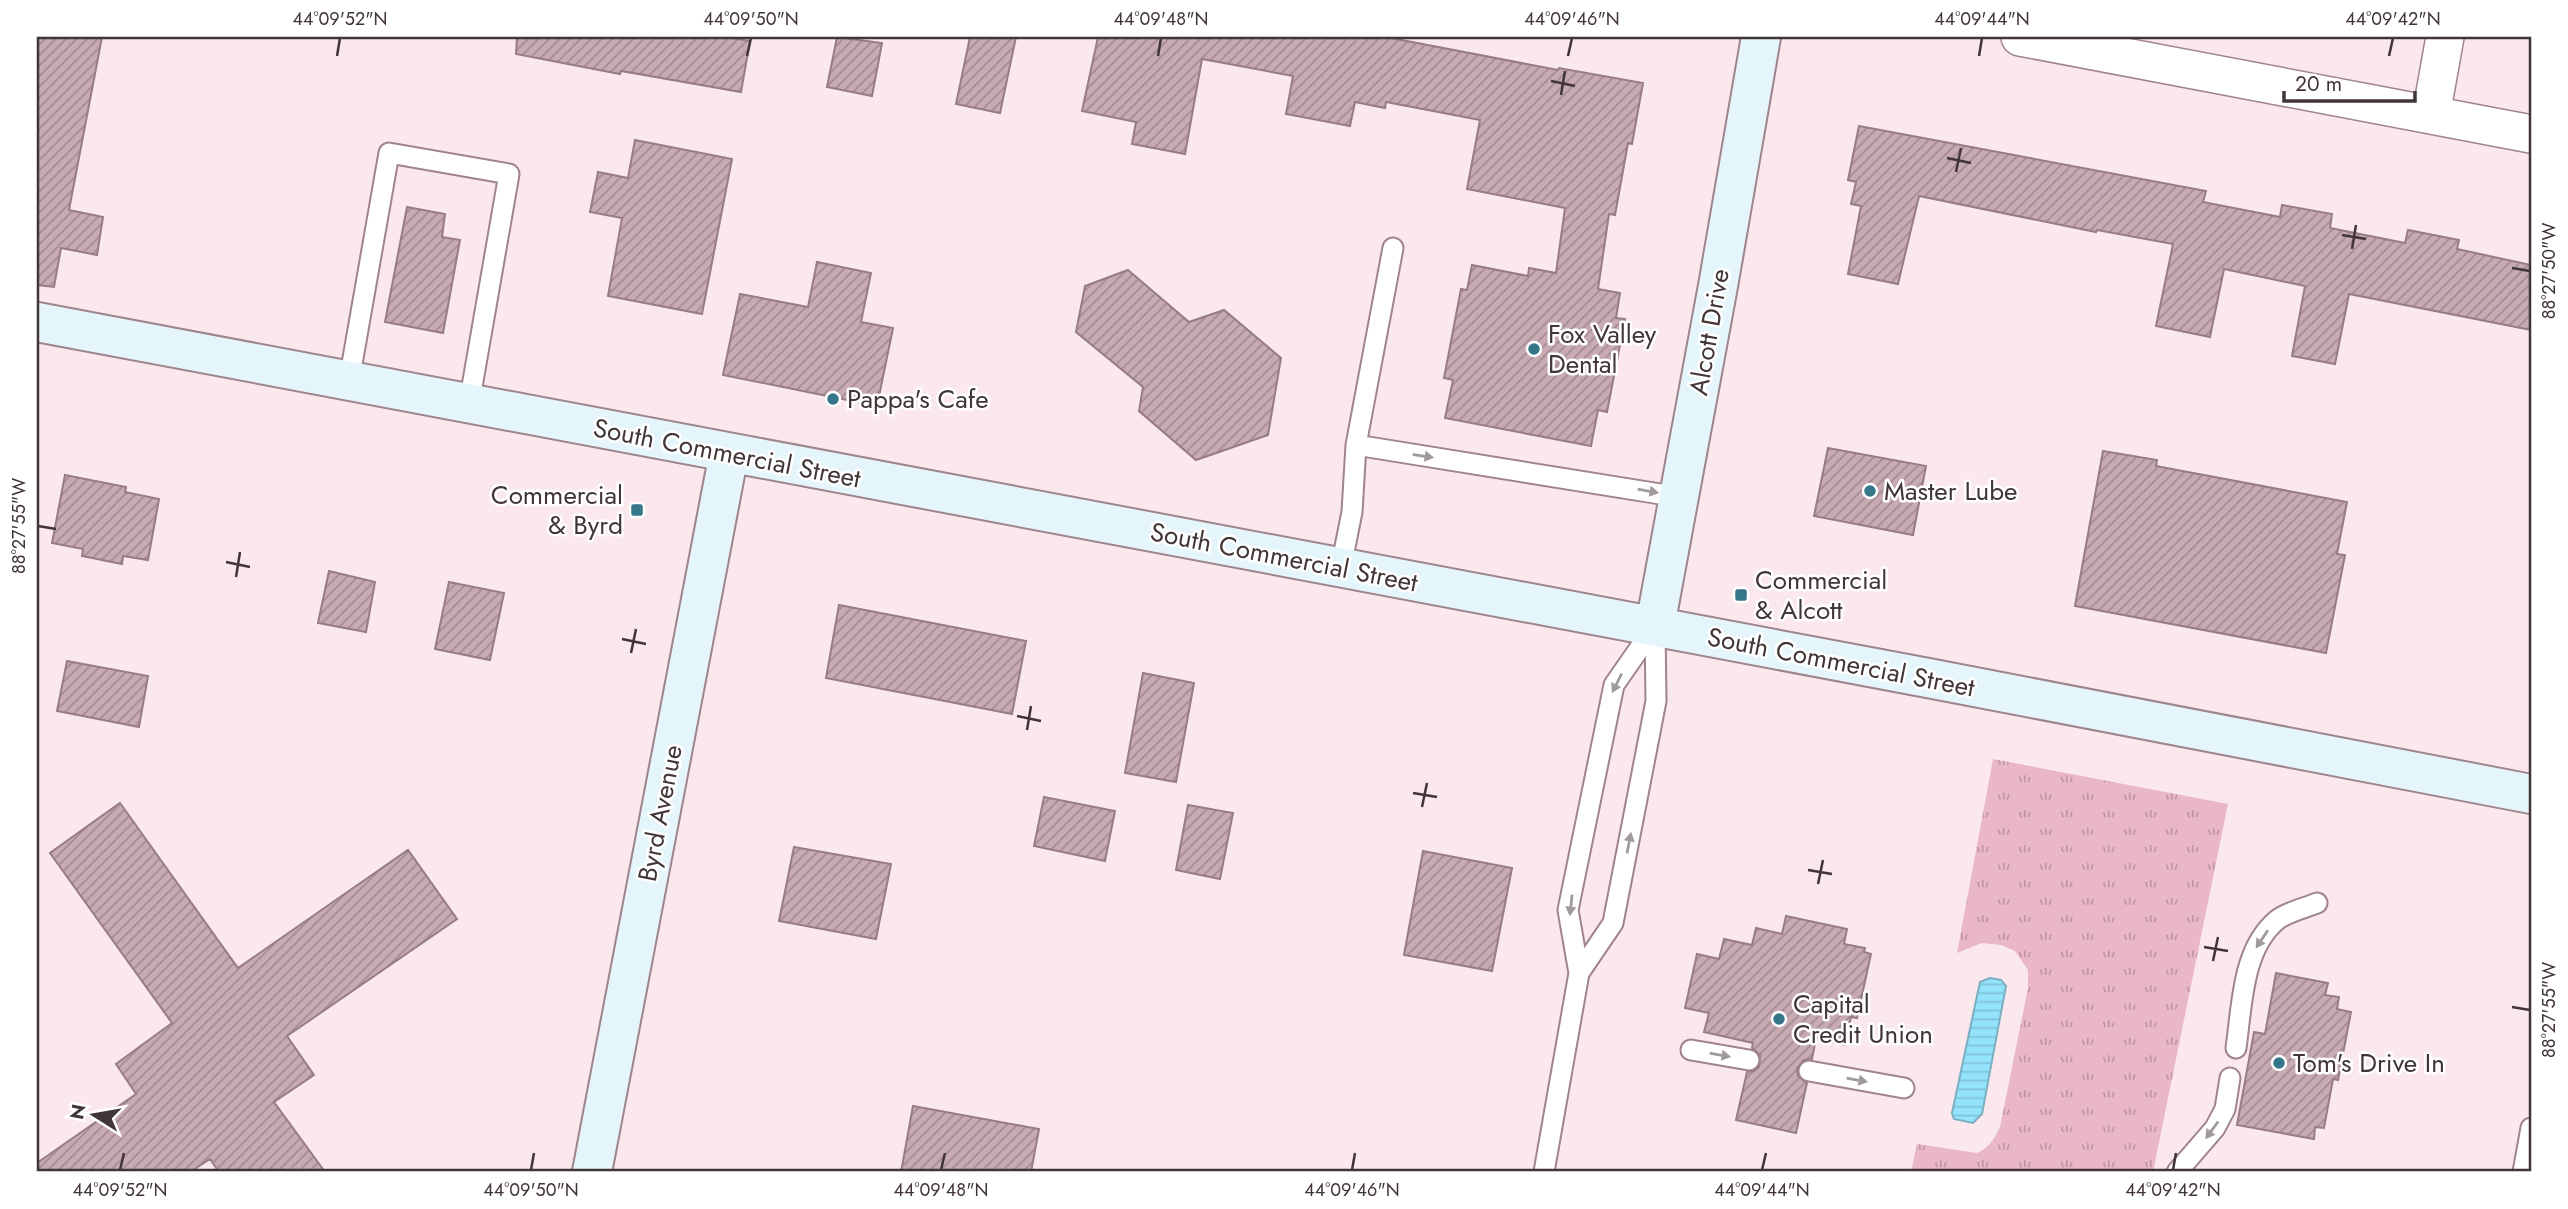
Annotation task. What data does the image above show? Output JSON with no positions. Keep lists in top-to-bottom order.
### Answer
{
  "streets": {
    "main road": ["Alcott Drive", "South Commercial Street", "Byrd Avenue"]
  },
  "crossings": [
    ["Alcott Drive", "South Commercial Street"],
    ["South Commercial Street", "Byrd Avenue"]
  ],
  "places": {
    "other": [
      "Fox Valley Dental",
      "Pappa's Cafe",
      "Master Lube",
      "Capital Credit Union",
      "Tom's Drive In"
    ],
    "transit": ["Commercial & Byrd", "Commercial & Alcott"]
  },
  "scale_bar": "20 m",
  "north": "left",
  "coordinates": [
    "44°09'52\"N",
    "44°09'50\"N",
    "44°09'48\"N",
    "44°09'46\"N",
    "44°09'44\"N",
    "44°09'42\"N",
    "88°27'50\"W",
    "88°27'55\"W"
  ]
}
